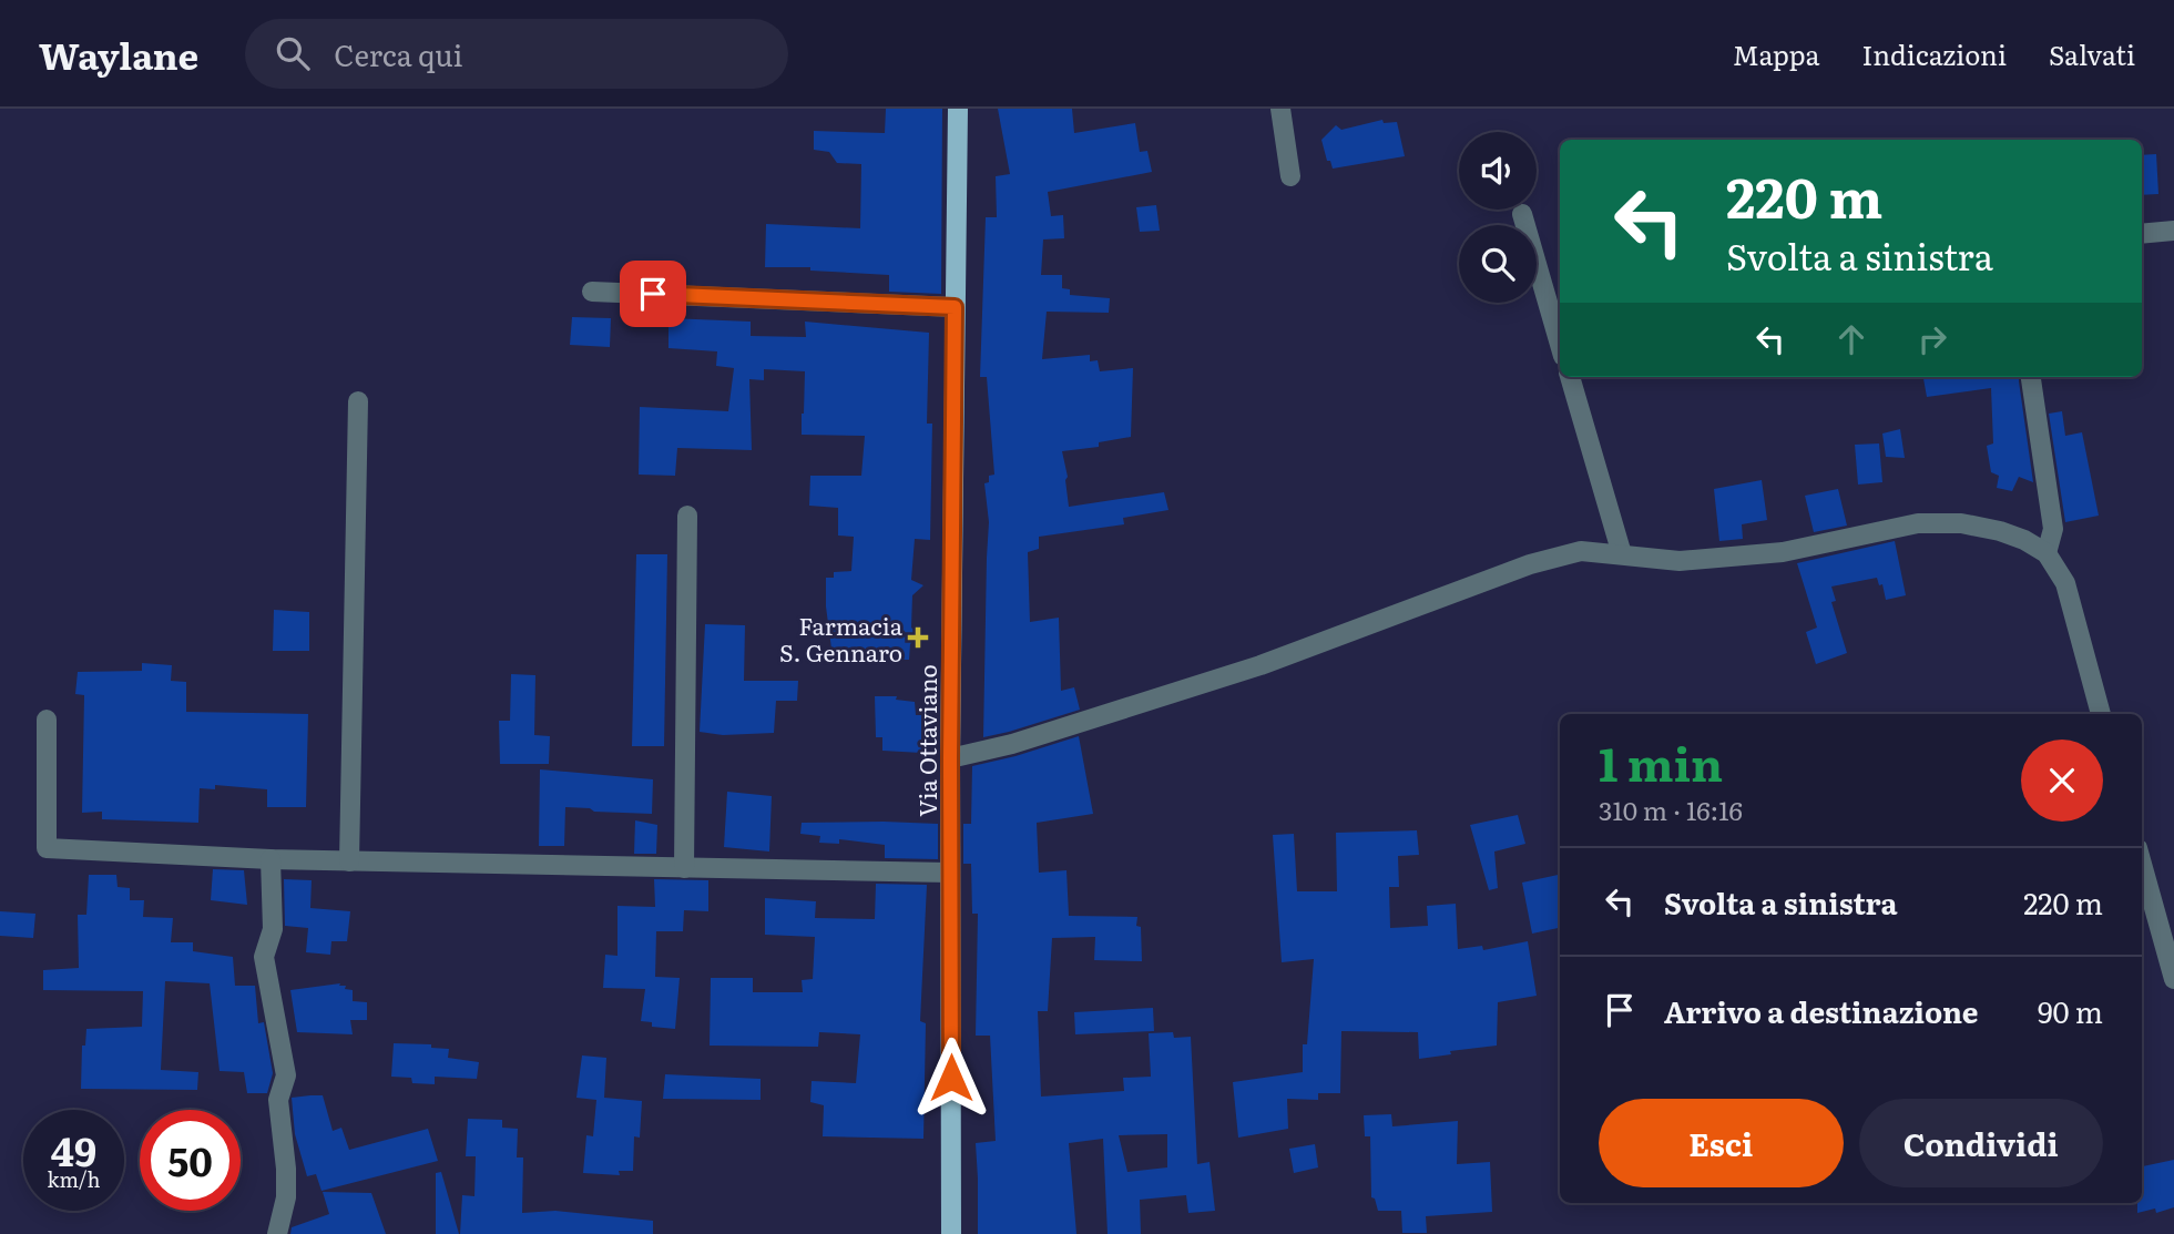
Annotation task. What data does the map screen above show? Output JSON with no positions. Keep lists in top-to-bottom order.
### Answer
{
  "streets": {
    "main road": ["Via Ottaviano"]
  },
  "places": {
    "health": ["Farmacia S. Gennaro"]
  },
  "page": {
    "header": "Waylane",
    "search": "Cerca qui",
    "nav": ["Mappa", "Indicazioni", "Salvati"],
    "turn": ["220 m", "Svolta a sinistra"],
    "heading": ["1 min", "310 m · 16:16"],
    "list": [
      {
        "name": "Svolta a sinistra",
        "value": "220 m"
      },
      {
        "name": "Arrivo a destinazione",
        "value": "90 m"
      }
    ],
    "buttons": ["Esci", "Condividi"],
    "speed": "49 km/h",
    "limit": "50"
  }
}
